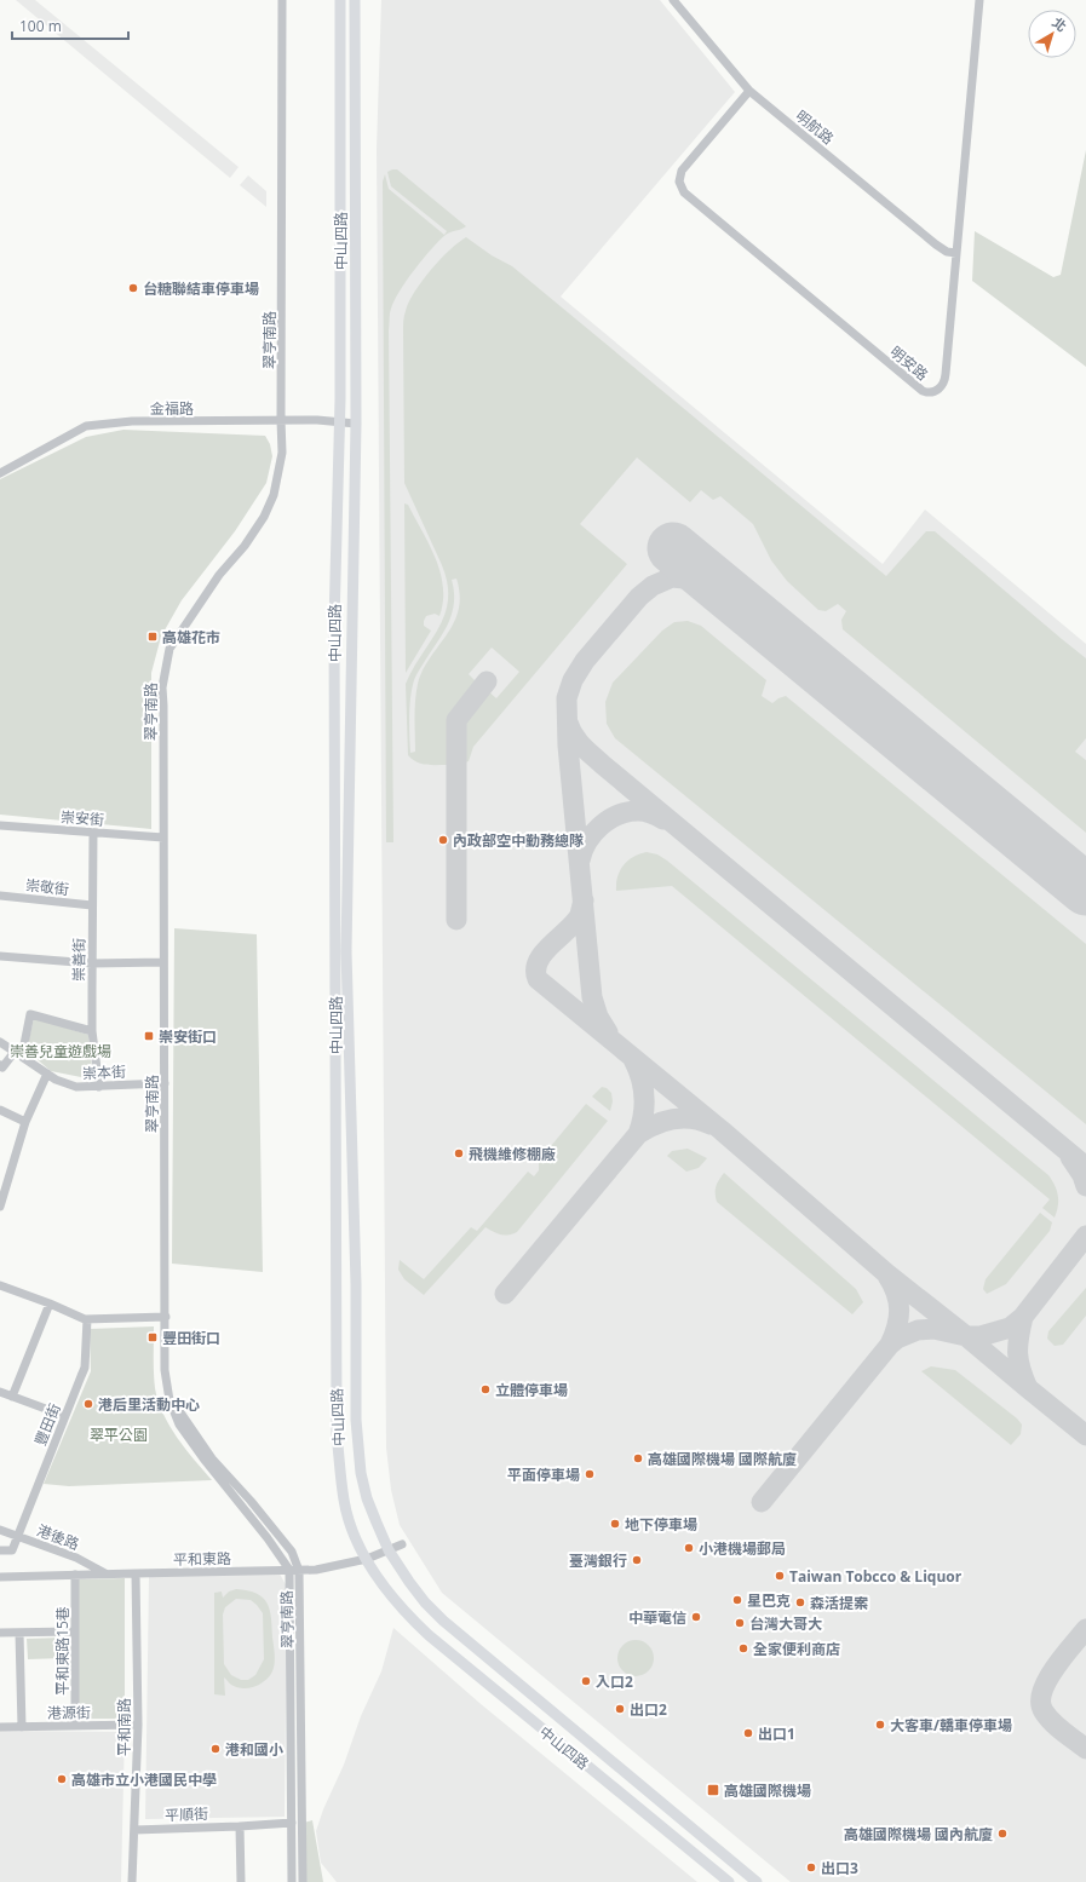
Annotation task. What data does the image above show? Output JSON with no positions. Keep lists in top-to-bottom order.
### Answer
{
  "streets": {
    "main road": ["中山四路"],
    "street": [
      "明航路",
      "翠亨南路",
      "明安路",
      "金福路",
      "崇安街",
      "崇敬街",
      "崇善街",
      "崇本街",
      "豐田街",
      "港後路",
      "平和東路",
      "平和東路15巷",
      "港源街",
      "平和南路",
      "平順街"
    ]
  },
  "crossings": [
    ["明航路", "明安路"],
    ["中山四路", "金福路"],
    ["中山四路", "平和東路"],
    ["翠亨南路", "金福路"],
    ["翠亨南路", "崇安街"],
    ["翠亨南路", "崇本街"],
    ["翠亨南路", "平和東路"],
    ["翠亨南路", "平順街"],
    ["崇安街", "崇善街"],
    ["崇敬街", "崇善街"],
    ["崇善街", "崇本街"],
    ["豐田街", "港後路"],
    ["港後路", "平和東路"],
    ["平和東路", "平和東路15巷"],
    ["平和東路", "平和南路"],
    ["平和東路15巷", "港源街"],
    ["港源街", "平和南路"],
    ["平和南路", "平順街"]
  ],
  "parks": ["崇善兒童遊戲場", "翠平公園"],
  "places": {
    "other": [
      "台糖聯結車停車場",
      "內政部空中勤務總隊",
      "飛機維修棚廠",
      "立體停車場",
      "港后里活動中心",
      "高雄國際機場 國際航廈",
      "平面停車場",
      "地下停車場",
      "小港機場郵局",
      "臺灣銀行",
      "Taiwan Tobcco & Liquor",
      "星巴克",
      "森活提案",
      "中華電信",
      "台灣大哥大",
      "全家便利商店",
      "入口2",
      "出口2",
      "大客車/轎車停車場",
      "出口1",
      "港和國小",
      "高雄市立小港國民中學",
      "高雄國際機場 國內航廈",
      "出口3"
    ],
    "transit": [
      "高雄花市",
      "崇安街口",
      "豐田街口",
      "高雄國際機場"
    ]
  },
  "scale_bar": "100 m",
  "north": "top right"
}
